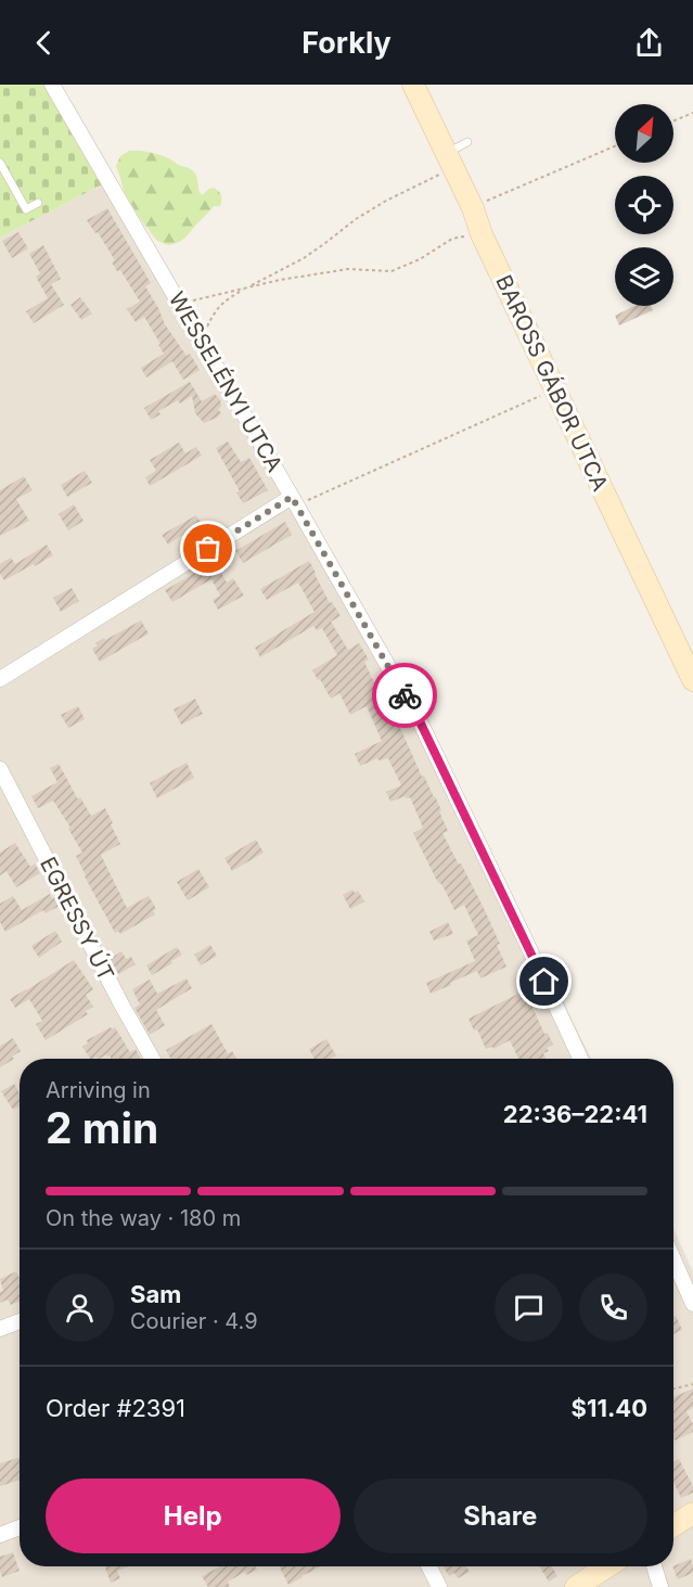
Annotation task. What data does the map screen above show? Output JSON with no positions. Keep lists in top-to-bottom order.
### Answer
{
  "streets": {
    "street": ["WESSELÉNYI UTCA", "BAROSS GÁBOR UTCA", "EGRESSY ÚT"]
  },
  "north": "top right",
  "page": {
    "header": "Forkly",
    "heading": ["2 min", "Arriving in", "22:36–22:41"],
    "panel": [
      "Sam",
      "Courier · 4.9",
      "Order #2391",
      "$11.40"
    ],
    "bar": "On the way · 180 m",
    "buttons": ["Help", "Share"]
  }
}
